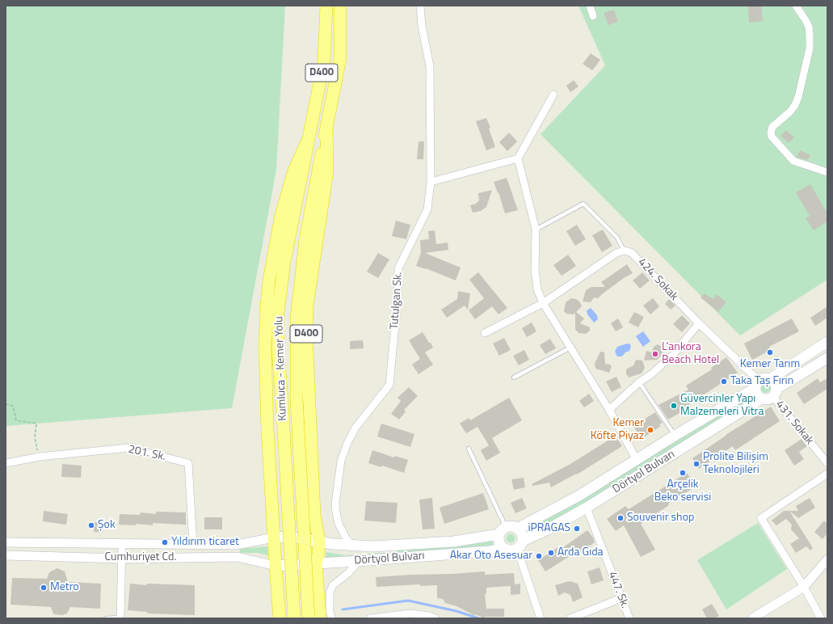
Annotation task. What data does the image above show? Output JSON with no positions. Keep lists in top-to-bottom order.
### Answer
{
  "streets": {
    "highway": ["D400", "Kumluca - Kemer Yolu"],
    "main road": ["Dörtyol Bulvarı"],
    "street": [
      "424. Sokak",
      "Tutulgan Sk.",
      "431. Sokak",
      "201. Sk.",
      "Cumhuriyet Cd.",
      "447. Sk."
    ]
  },
  "crossings": [
    ["424. Sokak", "431. Sokak"],
    ["424. Sokak", "Dörtyol Bulvarı"],
    ["Tutulgan Sk.", "Dörtyol Bulvarı"],
    ["Kumluca - Kemer Yolu", "Dörtyol Bulvarı"],
    ["431. Sokak", "Dörtyol Bulvarı"],
    ["201. Sk.", "Cumhuriyet Cd."],
    ["Dörtyol Bulvarı", "Cumhuriyet Cd."],
    ["Dörtyol Bulvarı", "447. Sk."]
  ],
  "places": [
    "Kemer Tarım",
    "L'ankora Beach Hotel",
    "Taka Taş Fırın",
    "Güvercinler Yapı Malzemeleri Vitra",
    "Kemer Köfte Piyaz",
    "Prolite Bilişim Teknolojileri",
    "Arçelik Beko servisi",
    "Souvenir shop",
    "Şok",
    "iPRAGAS",
    "Yıldırım ticaret",
    "Arda Gıda",
    "Akar Oto Asesuar",
    "Metro"
  ]
}
